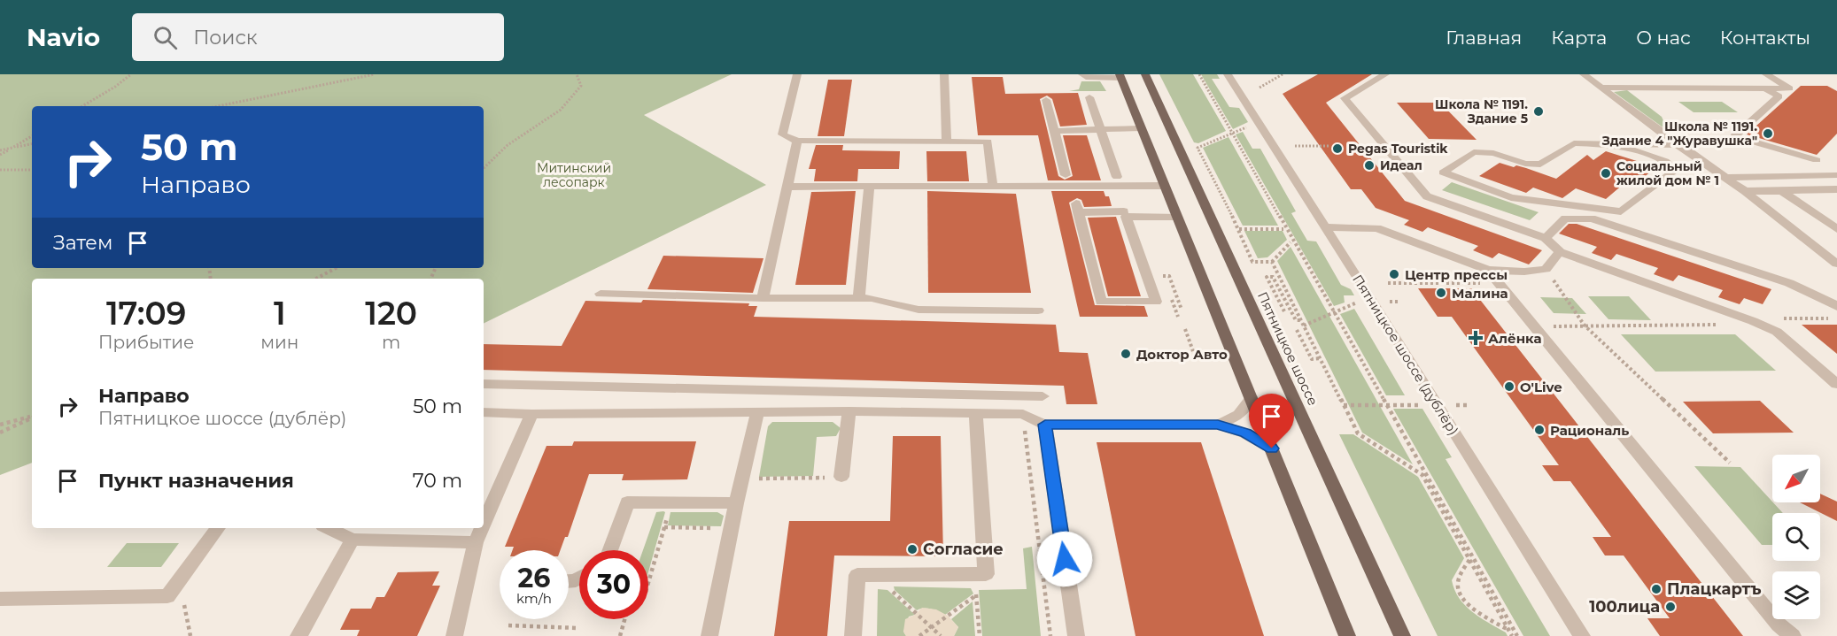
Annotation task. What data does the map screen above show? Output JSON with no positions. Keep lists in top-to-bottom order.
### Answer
{
  "streets": {
    "main road": ["Пятницкое шоссе"],
    "street": ["Пятницкое шоссе (дублёр)"]
  },
  "parks": ["Митинский лесопарк"],
  "places": {
    "other": [
      "Школа № 1191. Здание 5",
      "Школа № 1191. Здание 4 \"Журавушка\"",
      "Pegas Touristik",
      "Идеал",
      "Социальный жилой дом № 1",
      "Центр прессы",
      "Малина",
      "Доктор Авто",
      "O'Live",
      "Рациональ",
      "Согласие",
      "Плацкартъ",
      "100лица"
    ],
    "health": ["Алёнка"]
  },
  "north": "bottom left",
  "page": {
    "header": "Navio",
    "search": "Поиск",
    "nav": [
      "Главная",
      "Карта",
      "О нас",
      "Контакты"
    ],
    "turn": ["50 m", "Направо"],
    "then": "Затем",
    "eta": [
      "17:09",
      "Прибытие",
      "1",
      "мин",
      "120",
      "m"
    ],
    "list": [
      {
        "name": "Направо",
        "note": "Пятницкое шоссе (дублёр)",
        "value": "50 m"
      },
      {
        "name": "Пункт назначения",
        "value": "70 m"
      }
    ],
    "speed": "26 km/h",
    "limit": "30"
  }
}
